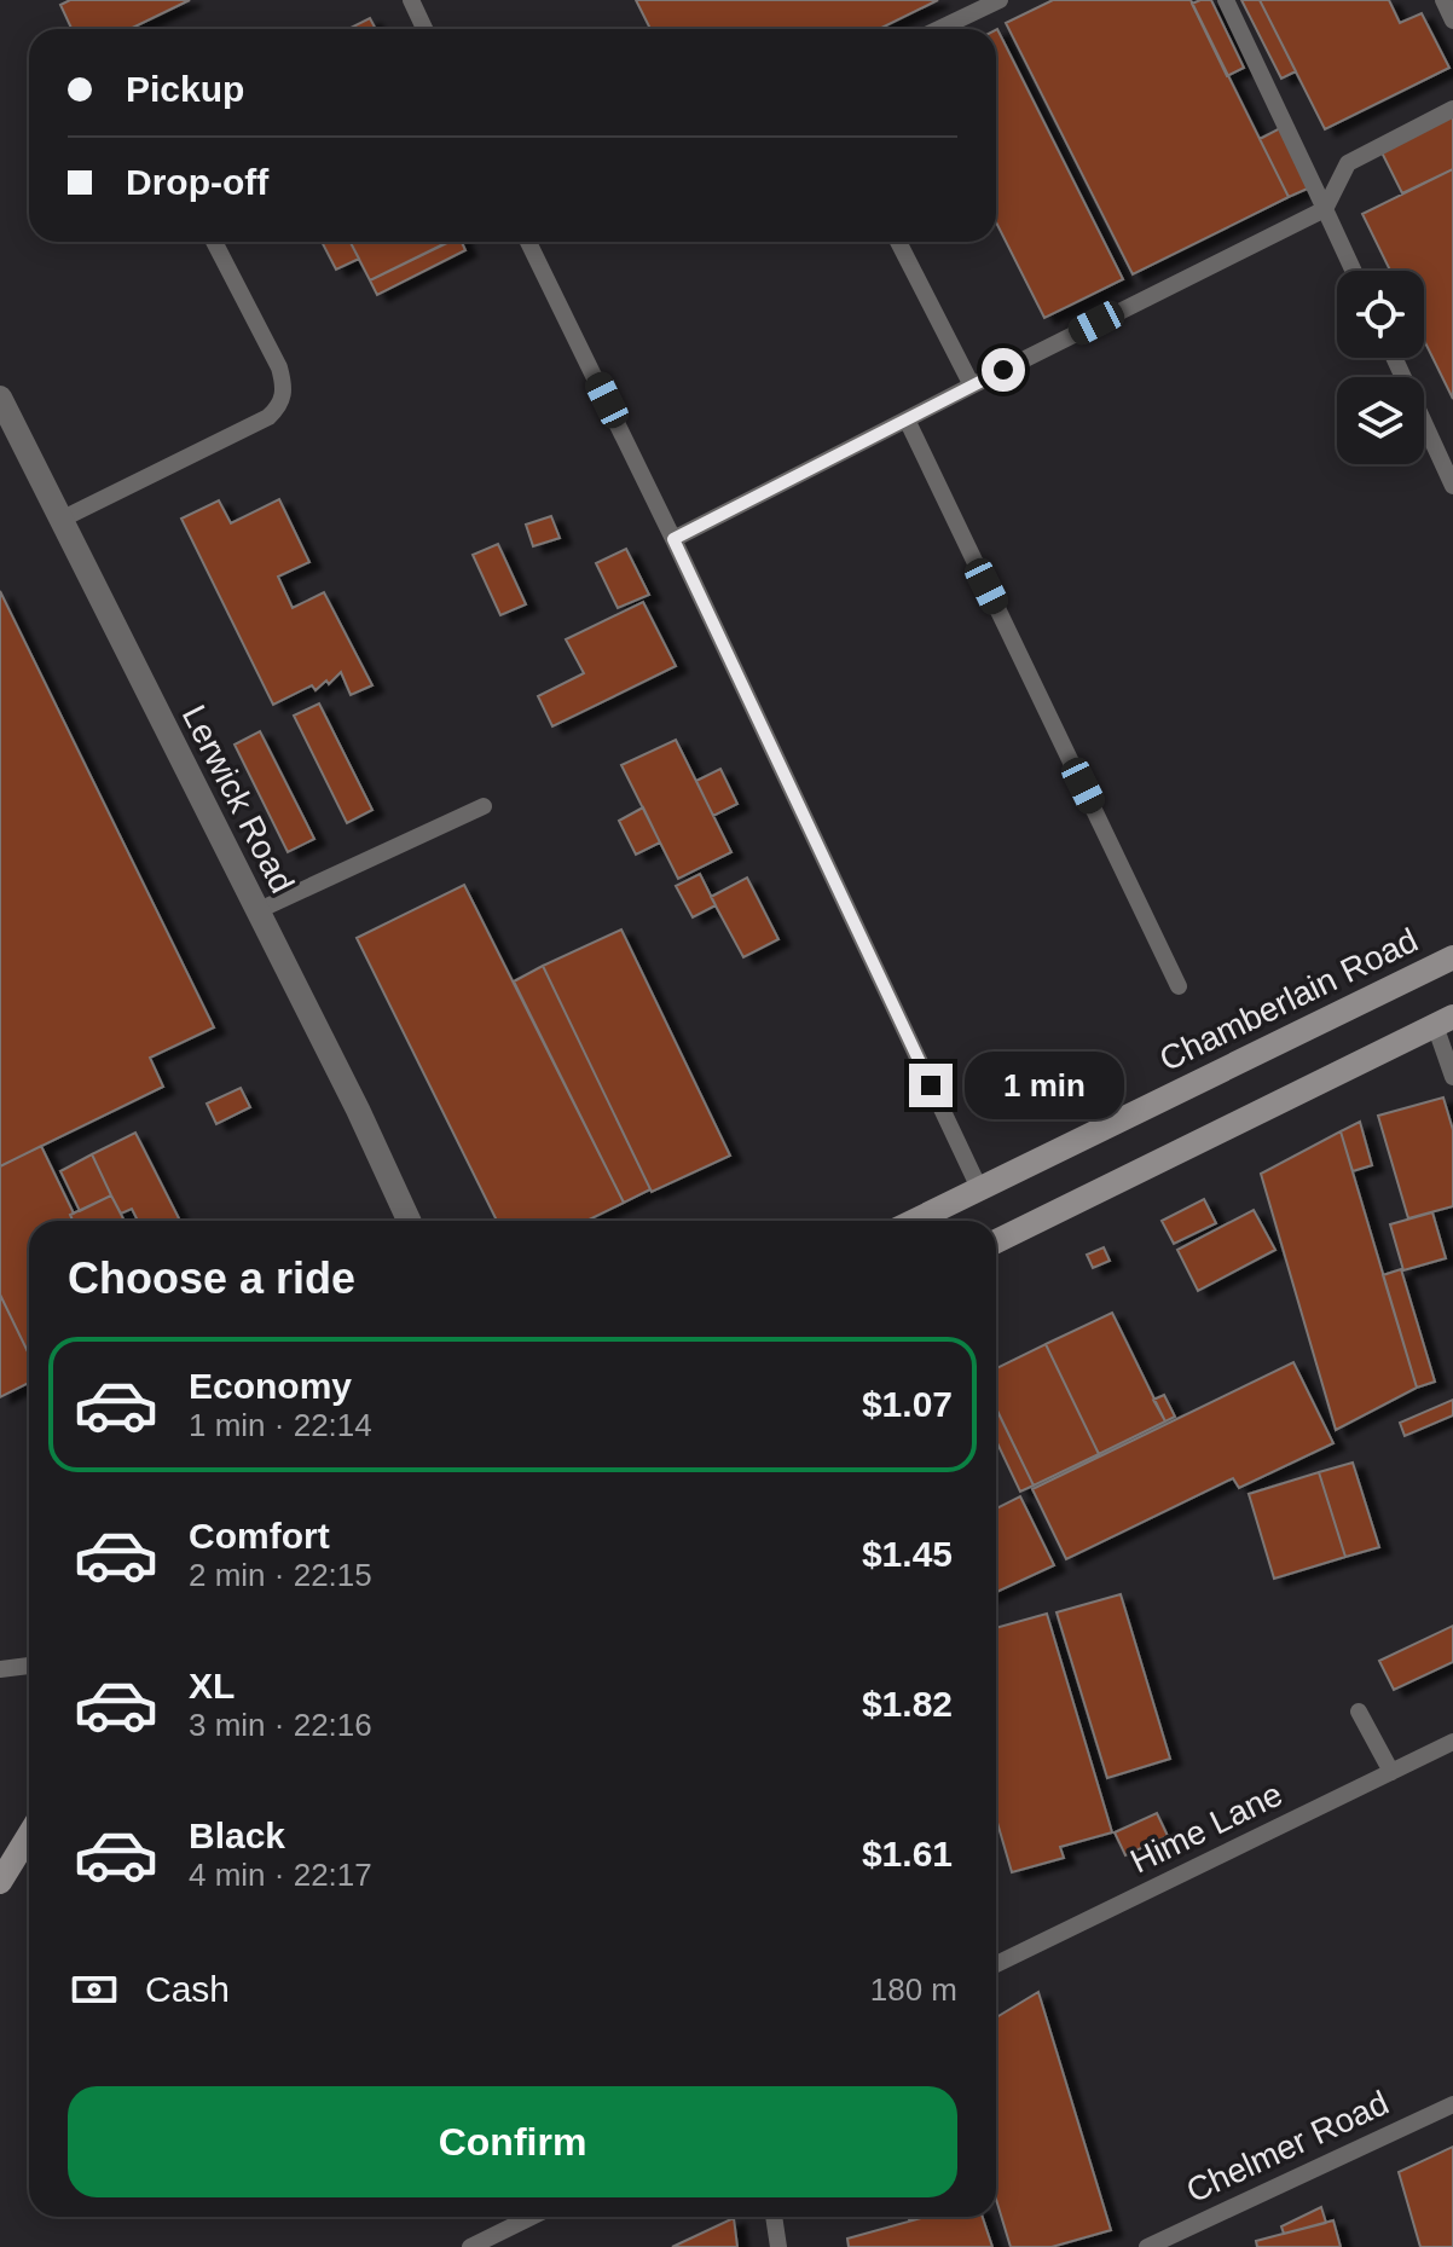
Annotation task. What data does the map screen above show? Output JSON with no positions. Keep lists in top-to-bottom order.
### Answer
{
  "streets": {
    "street": ["Lerwick Road", "Chamberlain Road"],
    "lane": ["Hime Lane", "Chelmer Road"]
  },
  "page": {
    "banner": ["Pickup", "Drop-off"],
    "bubble": "1 min",
    "heading": "Choose a ride",
    "list": [
      {
        "name": "Economy",
        "note": "1 min · 22:14",
        "value": "$1.07"
      },
      {
        "name": "Comfort",
        "note": "2 min · 22:15",
        "value": "$1.45"
      },
      {
        "name": "XL",
        "note": "3 min · 22:16",
        "value": "$1.82"
      },
      {
        "name": "Black",
        "note": "4 min · 22:17",
        "value": "$1.61"
      }
    ],
    "pay": ["Cash", "180 m"],
    "buttons": "Confirm"
  }
}
